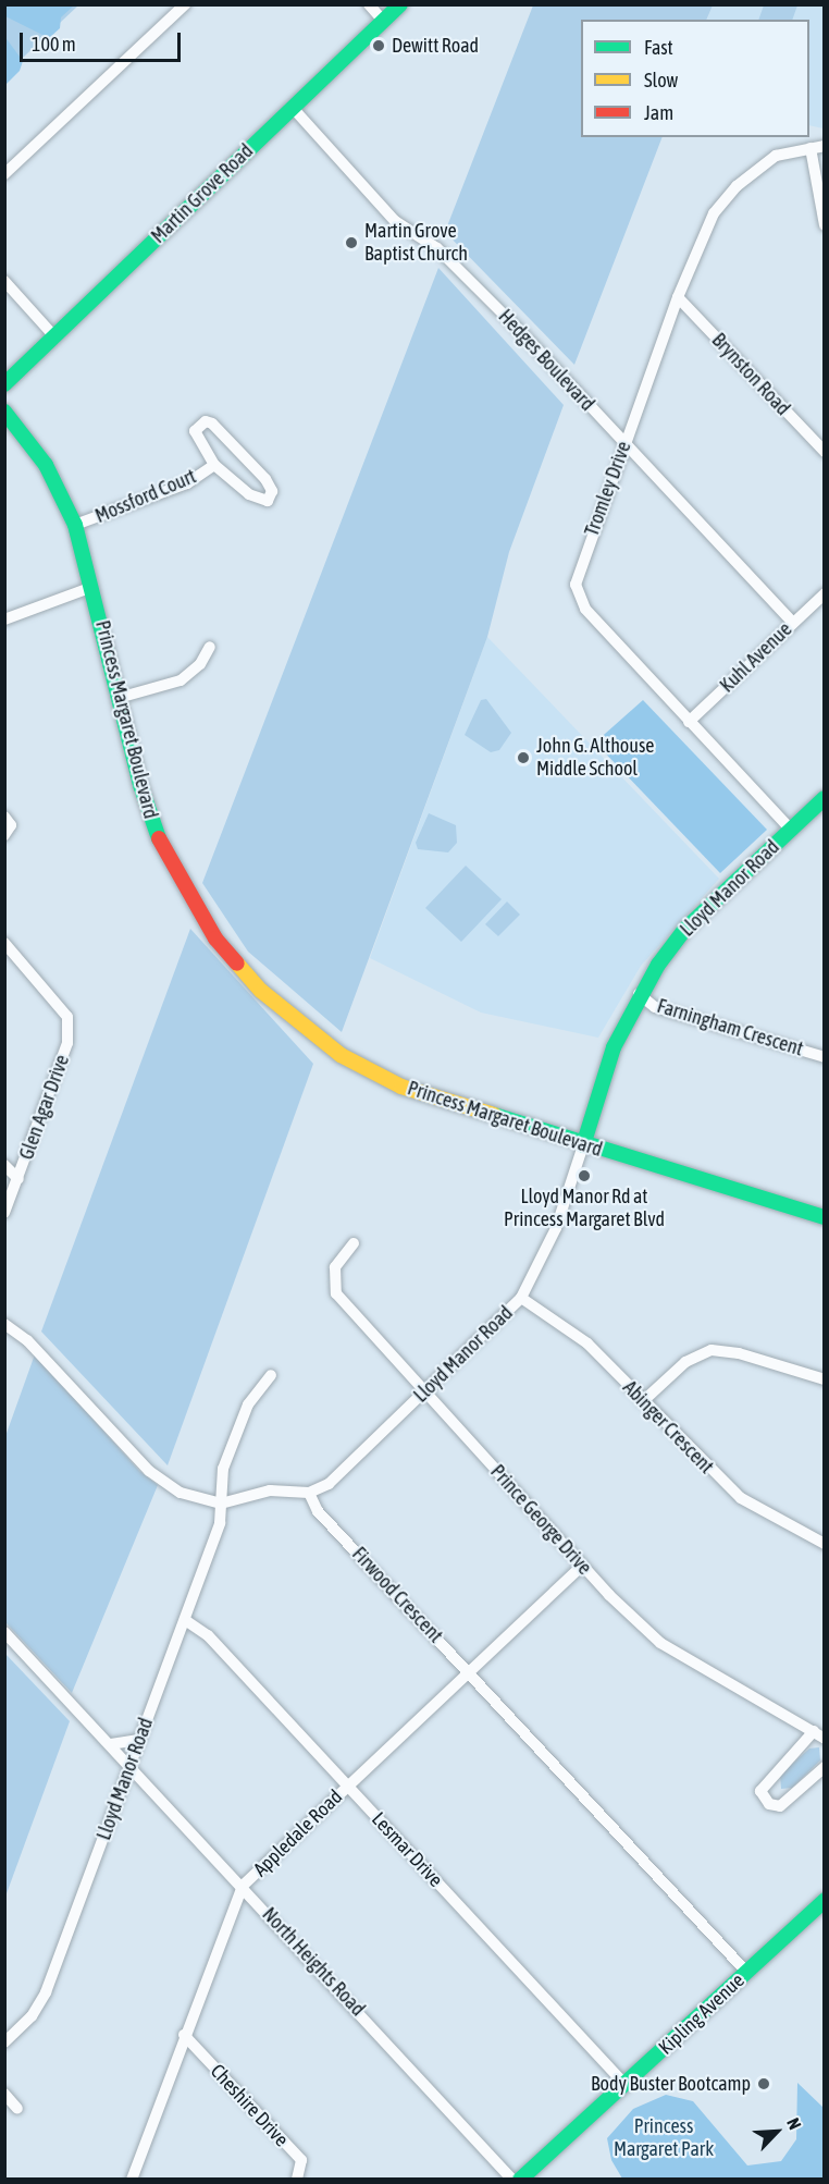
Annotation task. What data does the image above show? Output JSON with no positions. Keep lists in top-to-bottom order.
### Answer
{
  "streets": {
    "street": [
      "Martin Grove Road",
      "Hedges Boulevard",
      "Brynston Road",
      "Tromley Drive",
      "Mossford Court",
      "Kuhl Avenue",
      "Princess Margaret Boulevard",
      "Lloyd Manor Road",
      "Farningham Crescent",
      "Glen Agar Drive",
      "Abinger Crescent",
      "Prince George Drive",
      "Firwood Crescent",
      "Appledale Road",
      "Lesmar Drive",
      "North Heights Road",
      "Kipling Avenue",
      "Cheshire Drive"
    ]
  },
  "crossings": [
    ["Martin Grove Road", "Hedges Boulevard"],
    ["Hedges Boulevard", "Tromley Drive"],
    ["Hedges Boulevard", "Kuhl Avenue"],
    ["Brynston Road", "Tromley Drive"],
    ["Tromley Drive", "Kuhl Avenue"],
    ["Tromley Drive", "Lloyd Manor Road"],
    ["Mossford Court", "Princess Margaret Boulevard"],
    ["Princess Margaret Boulevard", "Lloyd Manor Road"],
    ["Lloyd Manor Road", "Farningham Crescent"],
    ["Lloyd Manor Road", "Abinger Crescent"],
    ["Lloyd Manor Road", "Prince George Drive"],
    ["Lloyd Manor Road", "Firwood Crescent"],
    ["Lloyd Manor Road", "Lesmar Drive"],
    ["Lloyd Manor Road", "North Heights Road"],
    ["Prince George Drive", "Appledale Road"],
    ["Firwood Crescent", "Appledale Road"],
    ["Firwood Crescent", "Kipling Avenue"],
    ["Appledale Road", "Lesmar Drive"],
    ["Appledale Road", "North Heights Road"],
    ["Appledale Road", "Cheshire Drive"],
    ["Lesmar Drive", "Kipling Avenue"]
  ],
  "parks": ["Princess Margaret Park"],
  "places": [
    "Dewitt Road",
    "Martin Grove Baptist Church",
    "John G. Althouse Middle School",
    "Lloyd Manor Rd at Princess Margaret Blvd",
    "Body Buster Bootcamp"
  ],
  "legend": ["Fast", "Slow", "Jam"],
  "scale_bar": "100 m",
  "north": "top right"
}
